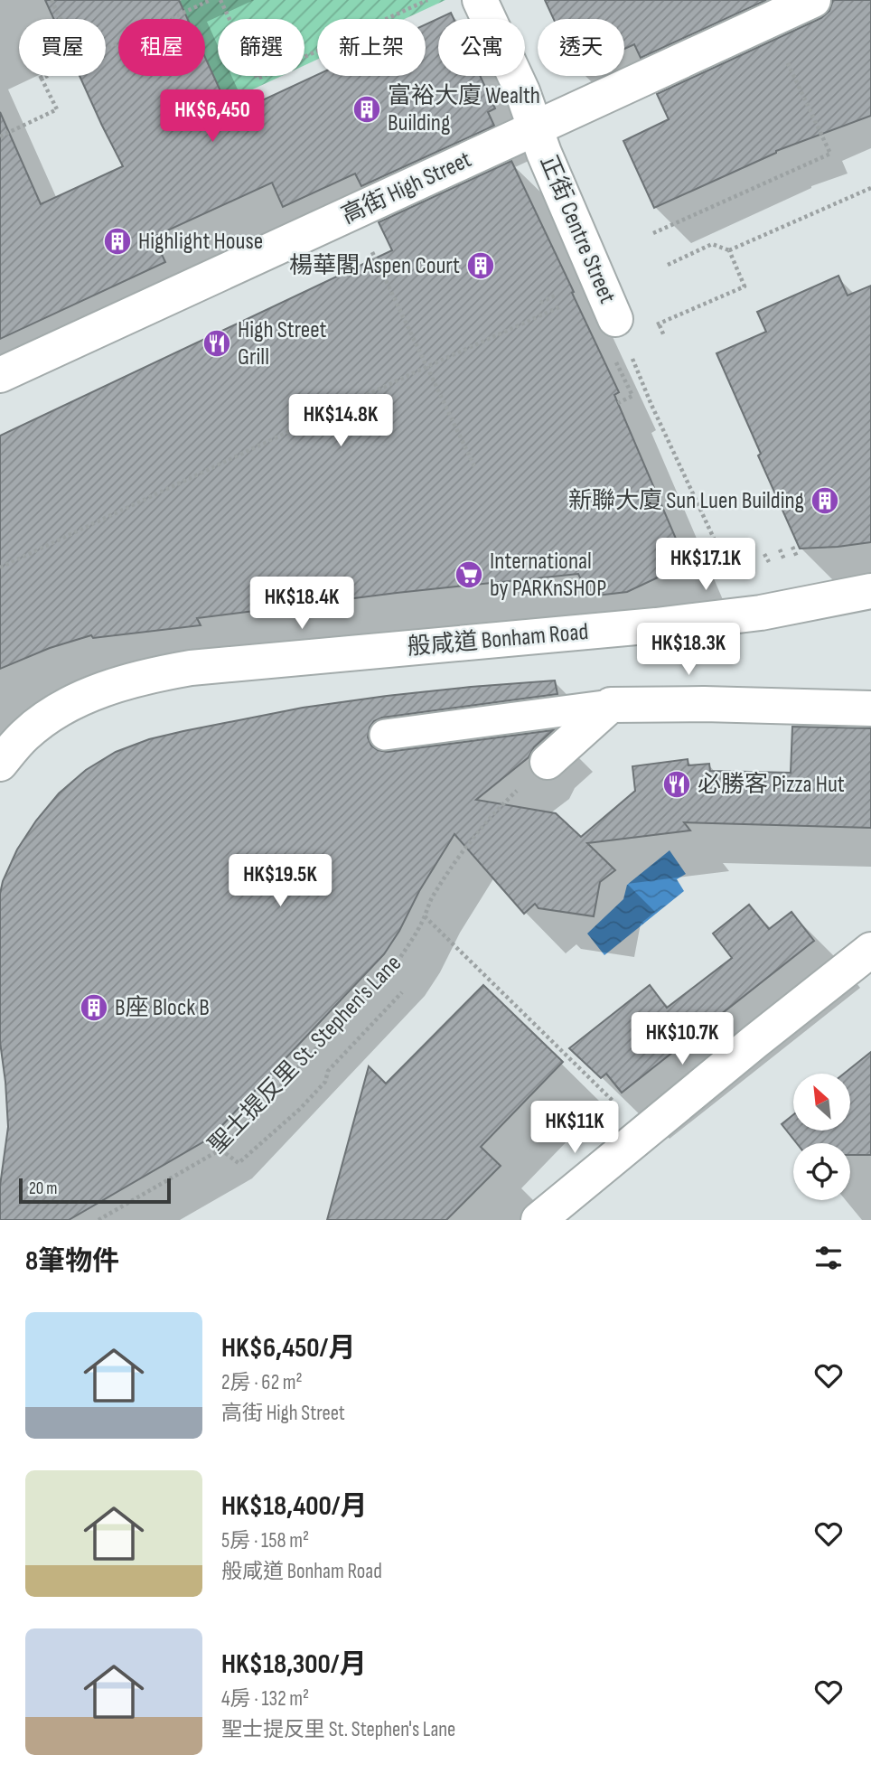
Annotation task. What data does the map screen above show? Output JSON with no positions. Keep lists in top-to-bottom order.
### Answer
{
  "streets": {
    "street": ["高街 High Street", "正街 Centre Street", "般咸道 Bonham Road"],
    "path": ["聖士提反里 St. Stephen's Lane"]
  },
  "crossings": [
    ["高街 High Street", "正街 Centre Street"]
  ],
  "places": {
    "building": [
      "富裕大廈 Wealth Building",
      "Highlight House",
      "楊華閣 Aspen Court",
      "新聯大廈 Sun Luen Building",
      "B座 Block B"
    ],
    "restaurant": ["High Street Grill", "必勝客 Pizza Hut"],
    "supermarket": ["International by PARKnSHOP"]
  },
  "scale_bar": "20 m",
  "north": "top left",
  "page": {
    "chip": [
      "買屋",
      "租屋",
      "篩選",
      "新上架",
      "公寓",
      "透天"
    ],
    "price": [
      "HK$6,450",
      "HK$14.8K",
      "HK$17.1K",
      "HK$18.4K",
      "HK$18.3K",
      "HK$19.5K",
      "HK$10.7K",
      "HK$11K"
    ],
    "scale": "20 m",
    "heading": "8筆物件",
    "list": [
      {
        "name": "HK$6,450/月",
        "note": "2房 · 62 m² · 高街 High Street"
      },
      {
        "name": "HK$18,400/月",
        "note": "5房 · 158 m² · 般咸道 Bonham Road"
      },
      {
        "name": "HK$18,300/月",
        "note": "4房 · 132 m² · 聖士提反里 St. Stephen's Lane"
      }
    ]
  }
}
